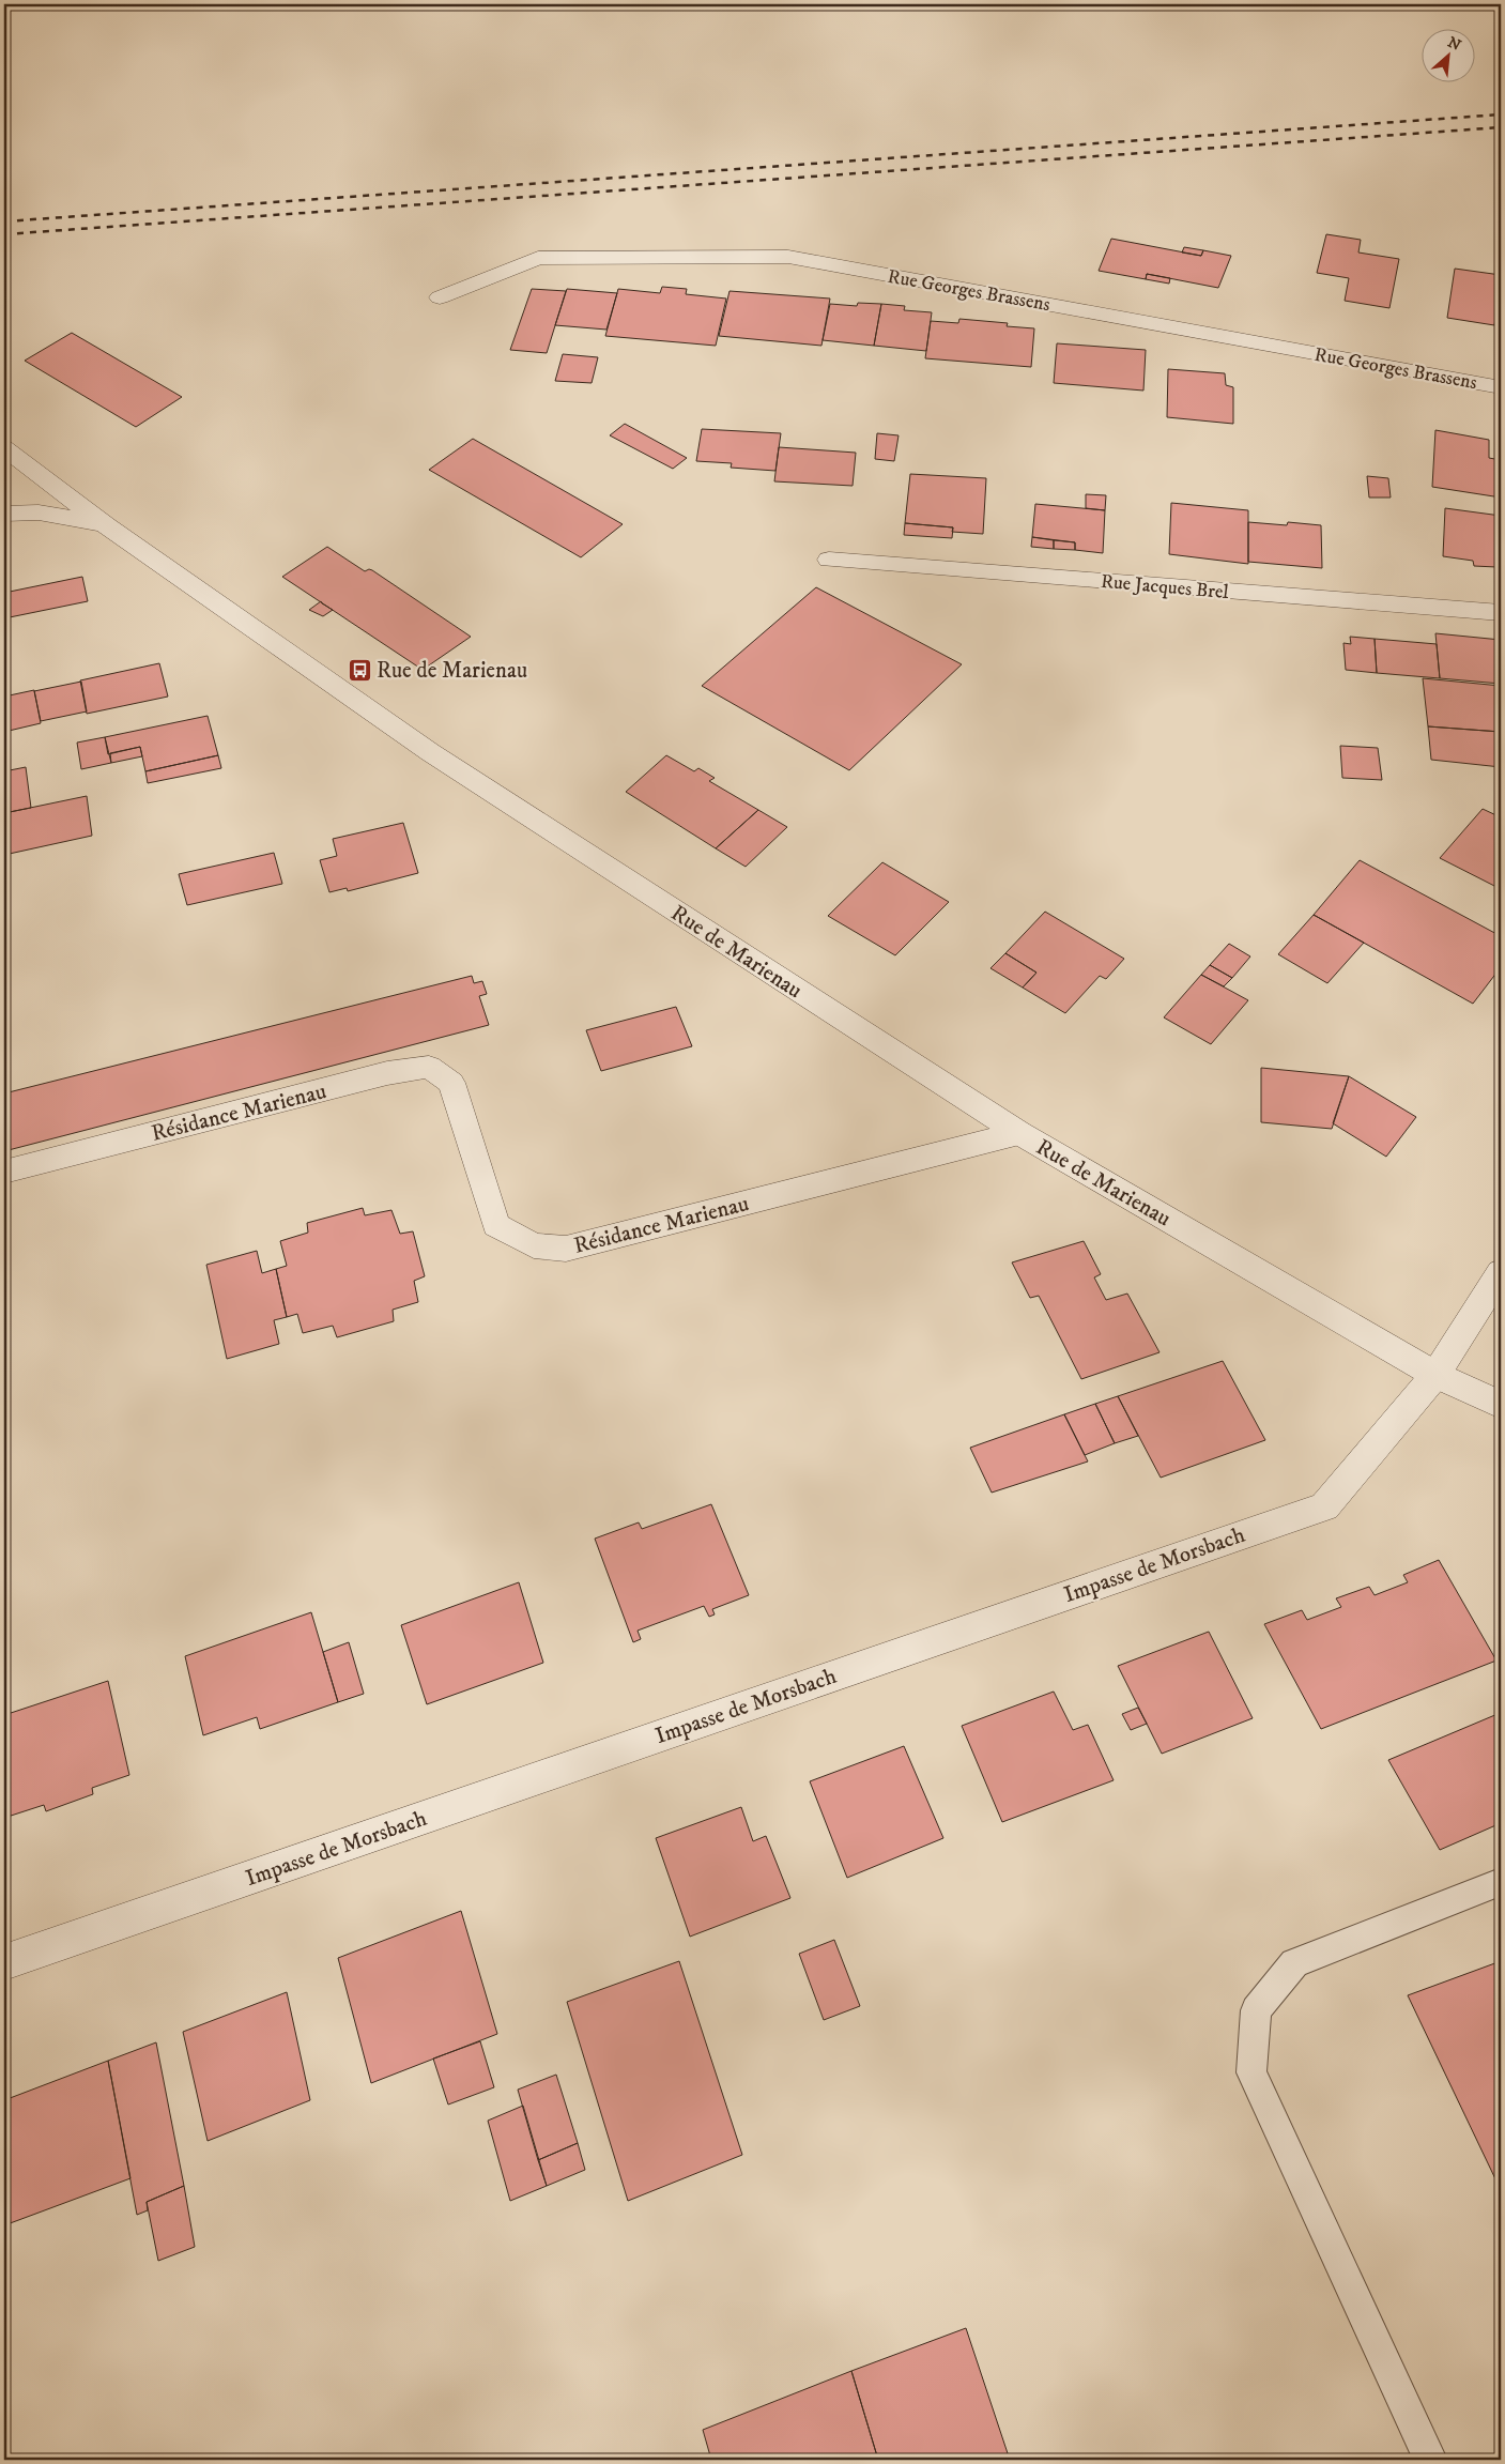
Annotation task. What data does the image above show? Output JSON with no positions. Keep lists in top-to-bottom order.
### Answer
{
  "streets": {
    "street": [
      "Rue Georges Brassens",
      "Rue Jacques Brel",
      "Rue de Marienau",
      "Résidance Marienau",
      "Impasse de Morsbach"
    ]
  },
  "crossings": [
    ["Rue de Marienau", "Résidance Marienau"],
    ["Rue de Marienau", "Impasse de Morsbach"]
  ],
  "places": {
    "bus stop": ["Rue de Marienau"]
  },
  "north": "top right"
}
